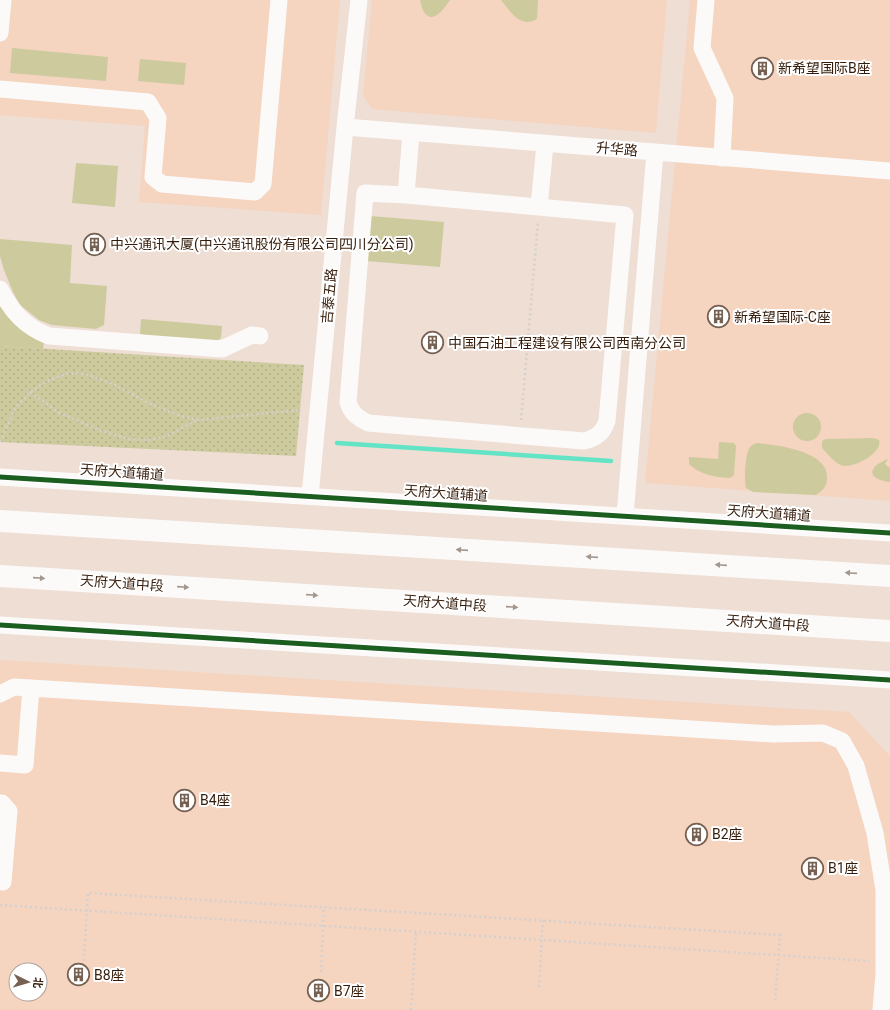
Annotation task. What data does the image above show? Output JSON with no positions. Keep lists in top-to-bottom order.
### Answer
{
  "streets": {
    "main road": ["天府大道中段"],
    "street": ["升华路", "吉泰五路", "天府大道辅道"]
  },
  "crossings": [
    ["升华路", "吉泰五路"],
    ["吉泰五路", "天府大道辅道"]
  ],
  "places": {
    "building": [
      "新希望国际B座",
      "中兴通讯大厦(中兴通讯股份有限公司四川分公司)",
      "新希望国际-C座",
      "中国石油工程建设有限公司西南分公司",
      "B4座",
      "B2座",
      "B1座",
      "B8座",
      "B7座"
    ]
  },
  "north": "right"
}
